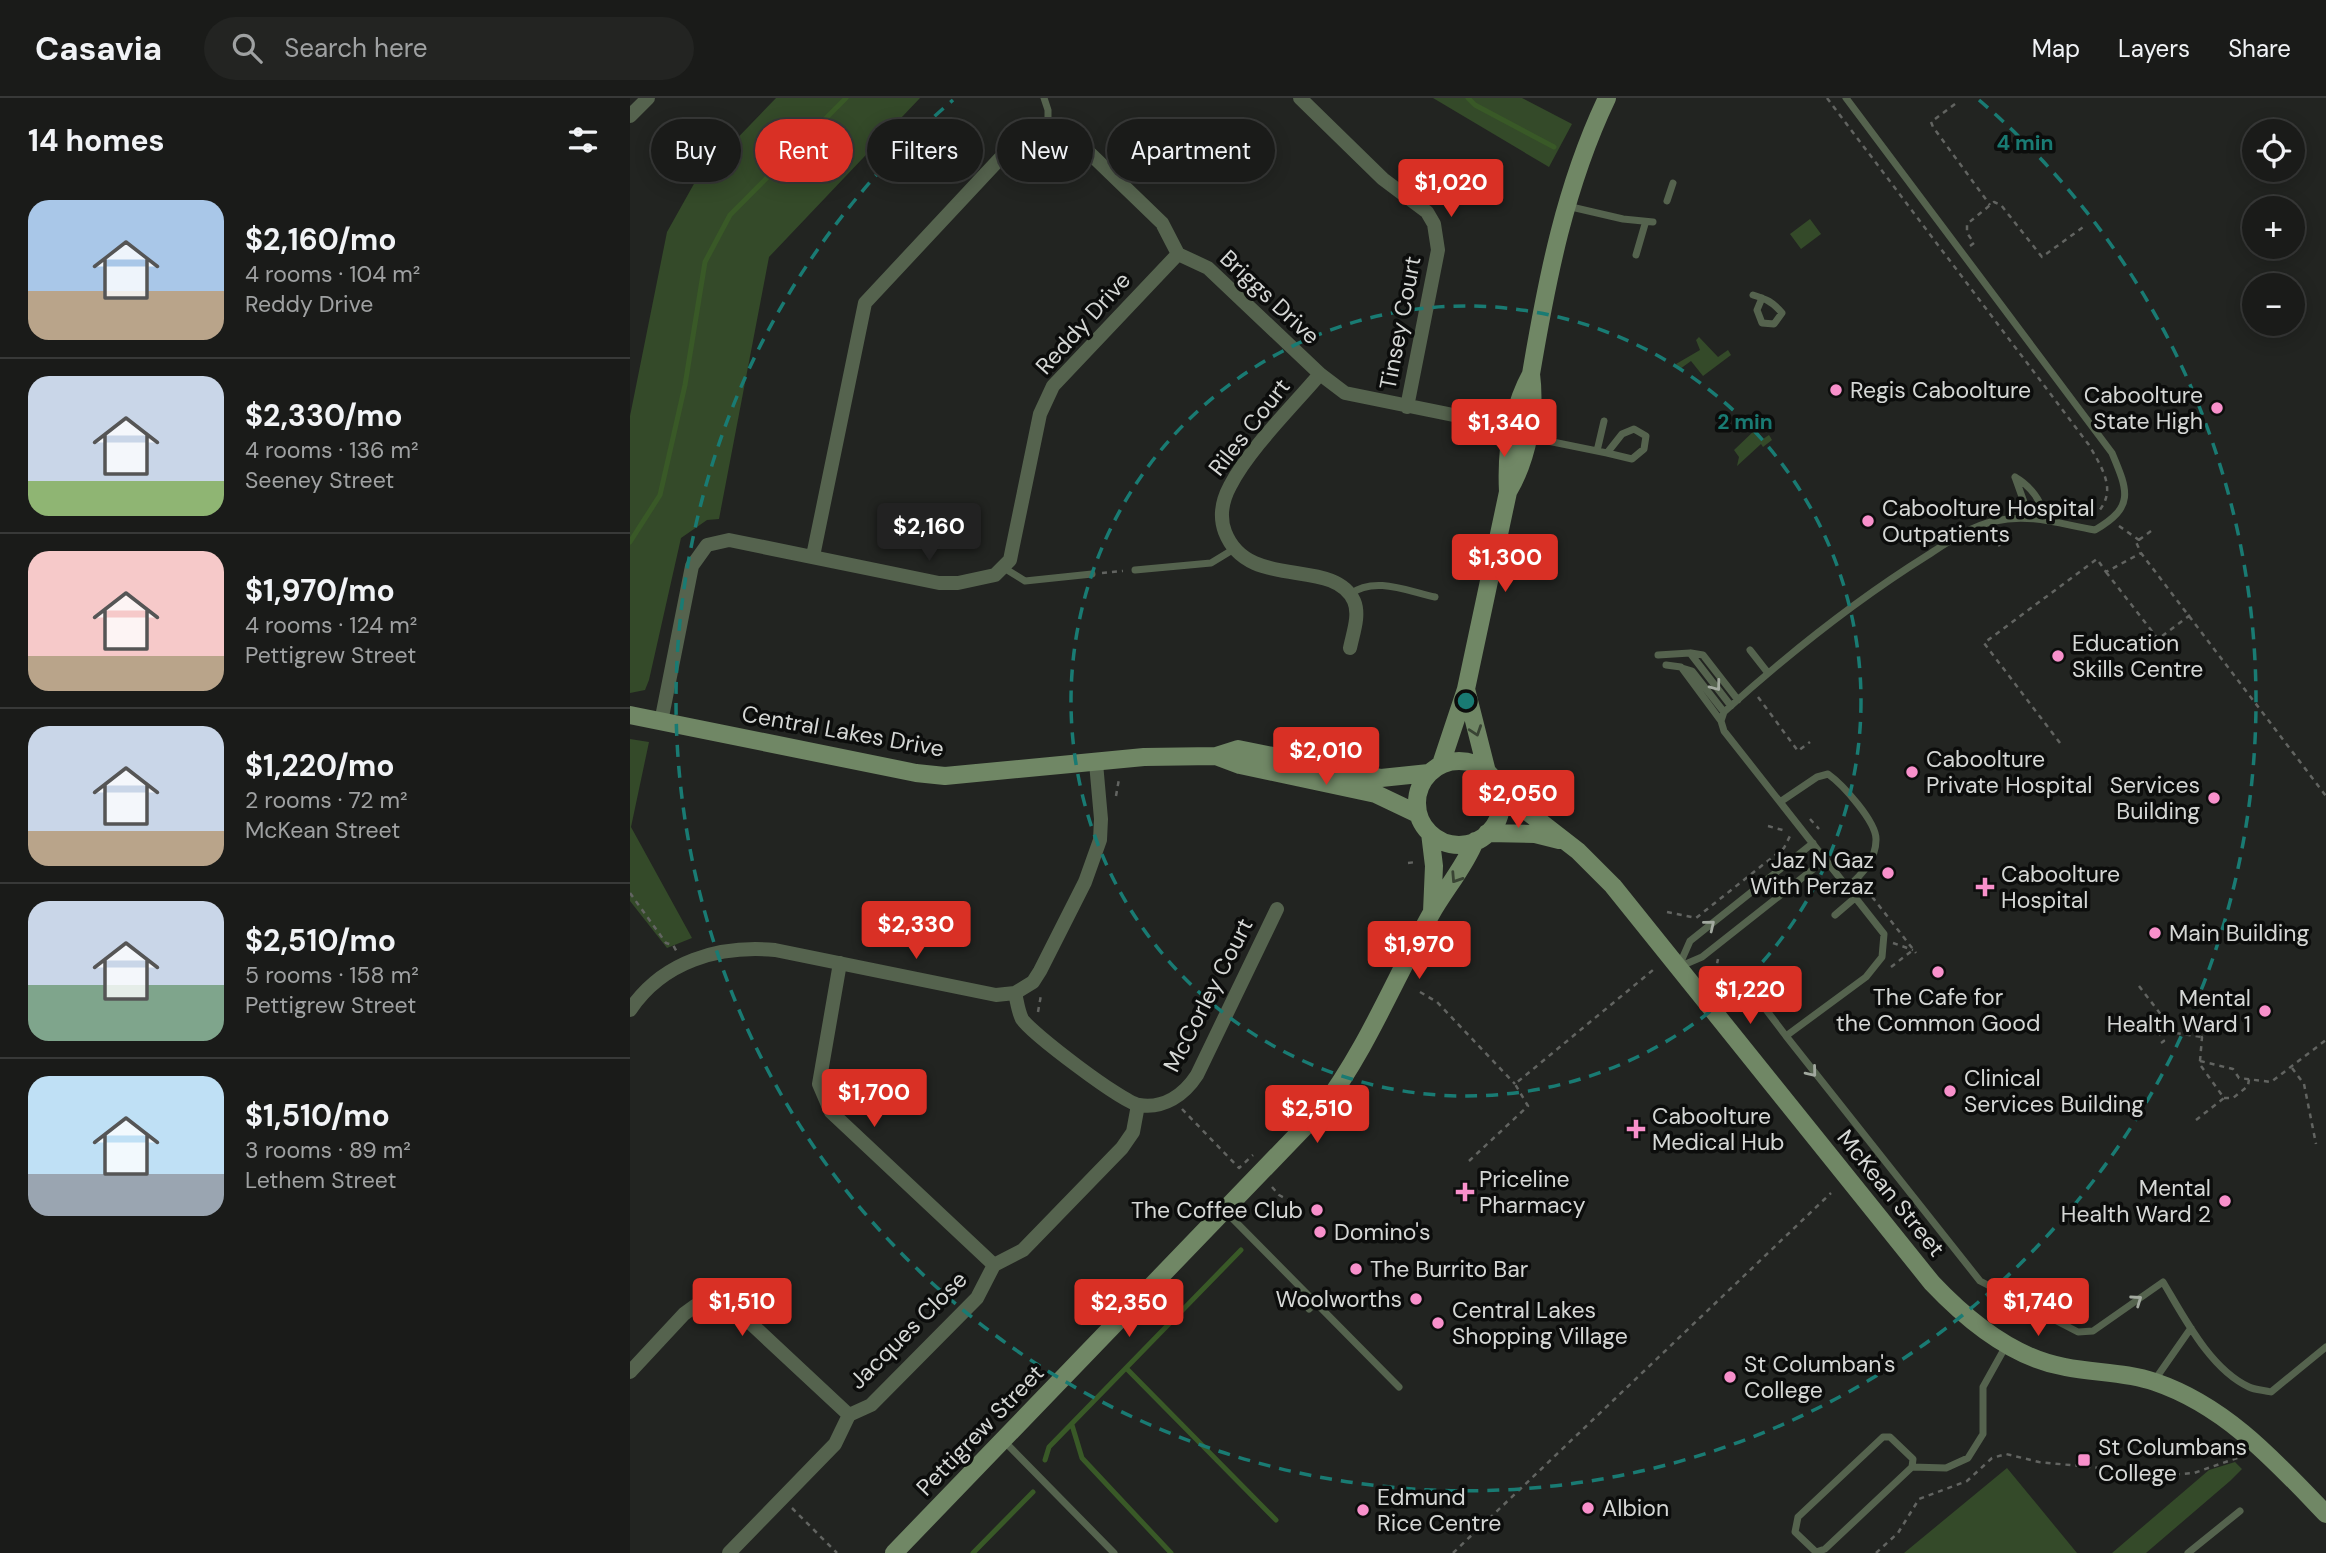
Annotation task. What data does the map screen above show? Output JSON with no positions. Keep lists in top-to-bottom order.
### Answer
{
  "streets": {
    "main road": ["Central Lakes Drive", "McKean Street", "Pettigrew Street"],
    "street": [
      "Briggs Drive",
      "Reddy Drive",
      "Tinsey Court",
      "Riles Court",
      "McCorley Court",
      "Jacques Close"
    ]
  },
  "crossings": [
    ["Briggs Drive", "Reddy Drive"],
    ["Briggs Drive", "Tinsey Court"],
    ["Briggs Drive", "Riles Court"],
    ["Central Lakes Drive", "McKean Street"],
    ["Central Lakes Drive", "Pettigrew Street"],
    ["McCorley Court", "Jacques Close"],
    ["McKean Street", "Pettigrew Street"]
  ],
  "places": {
    "other": [
      "Regis Caboolture",
      "Caboolture State High",
      "Caboolture Hospital Outpatients",
      "Education Skills Centre",
      "Caboolture Private Hospital",
      "Services Building",
      "Jaz N Gaz With Perzaz",
      "Main Building",
      "The Cafe for the Common Good",
      "Mental Health Ward 1",
      "Clinical Services Building",
      "Mental Health Ward 2",
      "The Coffee Club",
      "Domino's",
      "The Burrito Bar",
      "Woolworths",
      "Central Lakes Shopping Village",
      "St Columban's College",
      "Albion",
      "Edmund Rice Centre"
    ],
    "health": ["Caboolture Hospital", "Caboolture Medical Hub", "Priceline Pharmacy"],
    "transit": ["St Columbans College"]
  },
  "page": {
    "header": "Casavia",
    "search": "Search here",
    "nav": ["Map", "Layers", "Share"],
    "heading": "14 homes",
    "map_buttons": ["+", "−"],
    "chip": [
      "Buy",
      "Rent",
      "Filters",
      "New",
      "Apartment"
    ],
    "price": [
      "$1,020",
      "$1,340",
      "$2,160",
      "$1,300",
      "$2,010",
      "$2,050",
      "$2,330",
      "$1,970",
      "$1,220",
      "$1,700",
      "$2,510",
      "$1,510",
      "$1,740",
      "$2,350"
    ],
    "list": [
      {
        "name": "$2,160/mo",
        "note": "4 rooms · 104 m² · Reddy Drive"
      },
      {
        "name": "$2,330/mo",
        "note": "4 rooms · 136 m² · Seeney Street"
      },
      {
        "name": "$1,970/mo",
        "note": "4 rooms · 124 m² · Pettigrew Street"
      },
      {
        "name": "$1,220/mo",
        "note": "2 rooms · 72 m² · McKean Street"
      },
      {
        "name": "$2,510/mo",
        "note": "5 rooms · 158 m² · Pettigrew Street"
      },
      {
        "name": "$1,510/mo",
        "note": "3 rooms · 89 m² · Lethem Street"
      }
    ]
  },
  "rings": ["4 min", "2 min"]
}
